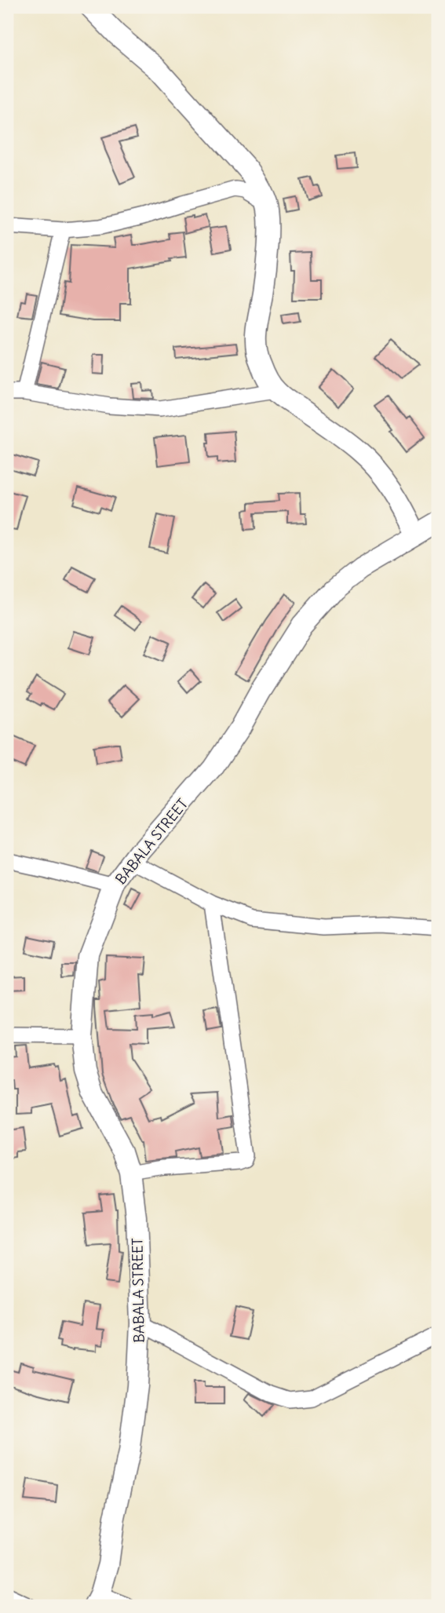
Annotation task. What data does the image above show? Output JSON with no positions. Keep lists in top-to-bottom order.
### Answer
{
  "streets": {
    "street": ["BABALA STREET"]
  }
}
